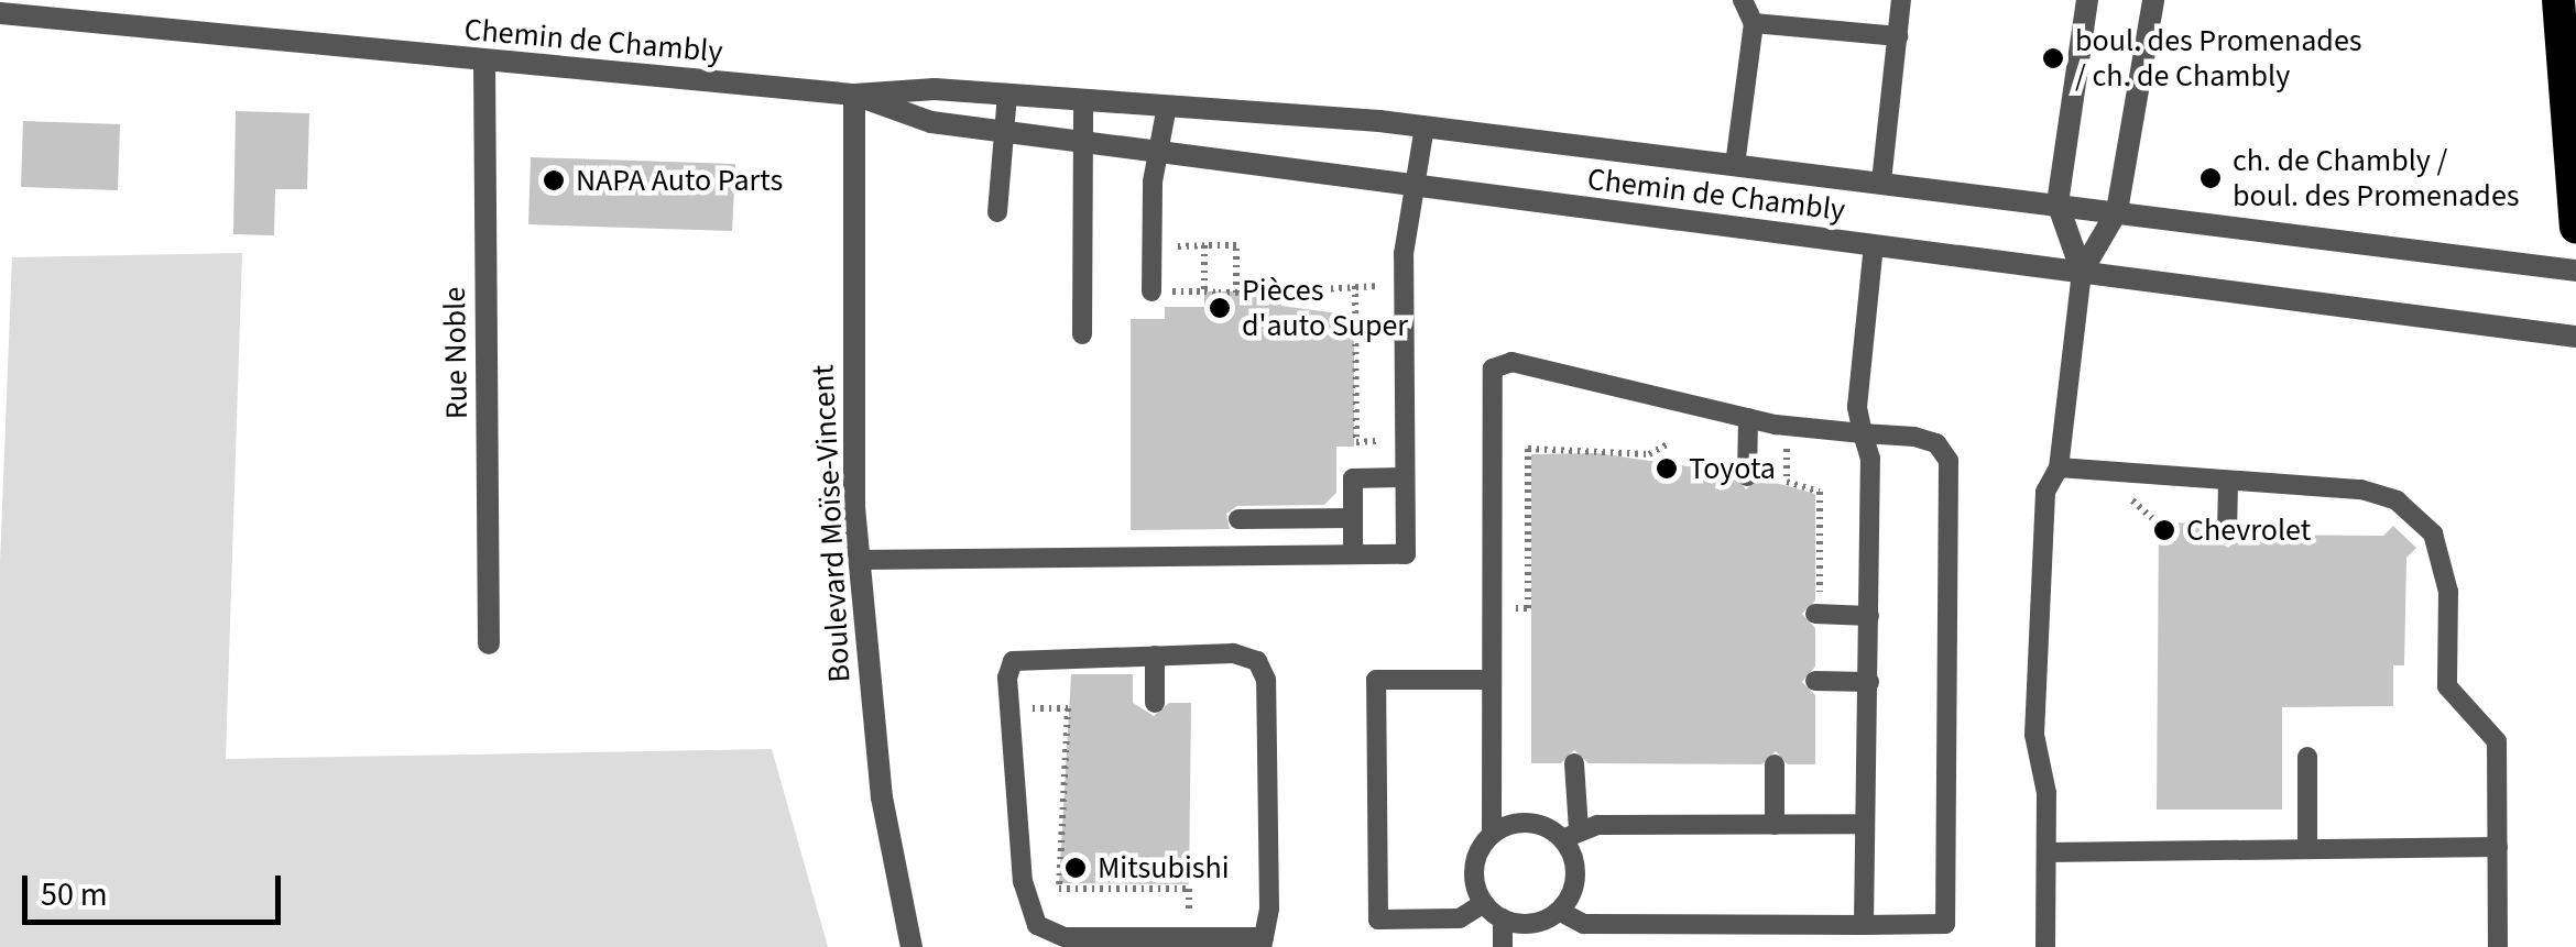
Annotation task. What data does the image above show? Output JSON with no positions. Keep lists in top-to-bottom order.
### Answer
{
  "streets": {
    "street": ["Chemin de Chambly", "Rue Noble", "Boulevard Moïse-Vincent"]
  },
  "crossings": [
    ["Chemin de Chambly", "Rue Noble"],
    ["Chemin de Chambly", "Boulevard Moïse-Vincent"]
  ],
  "places": [
    "boul. des Promenades / ch. de Chambly",
    "ch. de Chambly / boul. des Promenades",
    "NAPA Auto Parts",
    "Pièces d'auto Super",
    "Toyota",
    "Chevrolet",
    "Mitsubishi"
  ],
  "scale_bar": "50 m"
}
